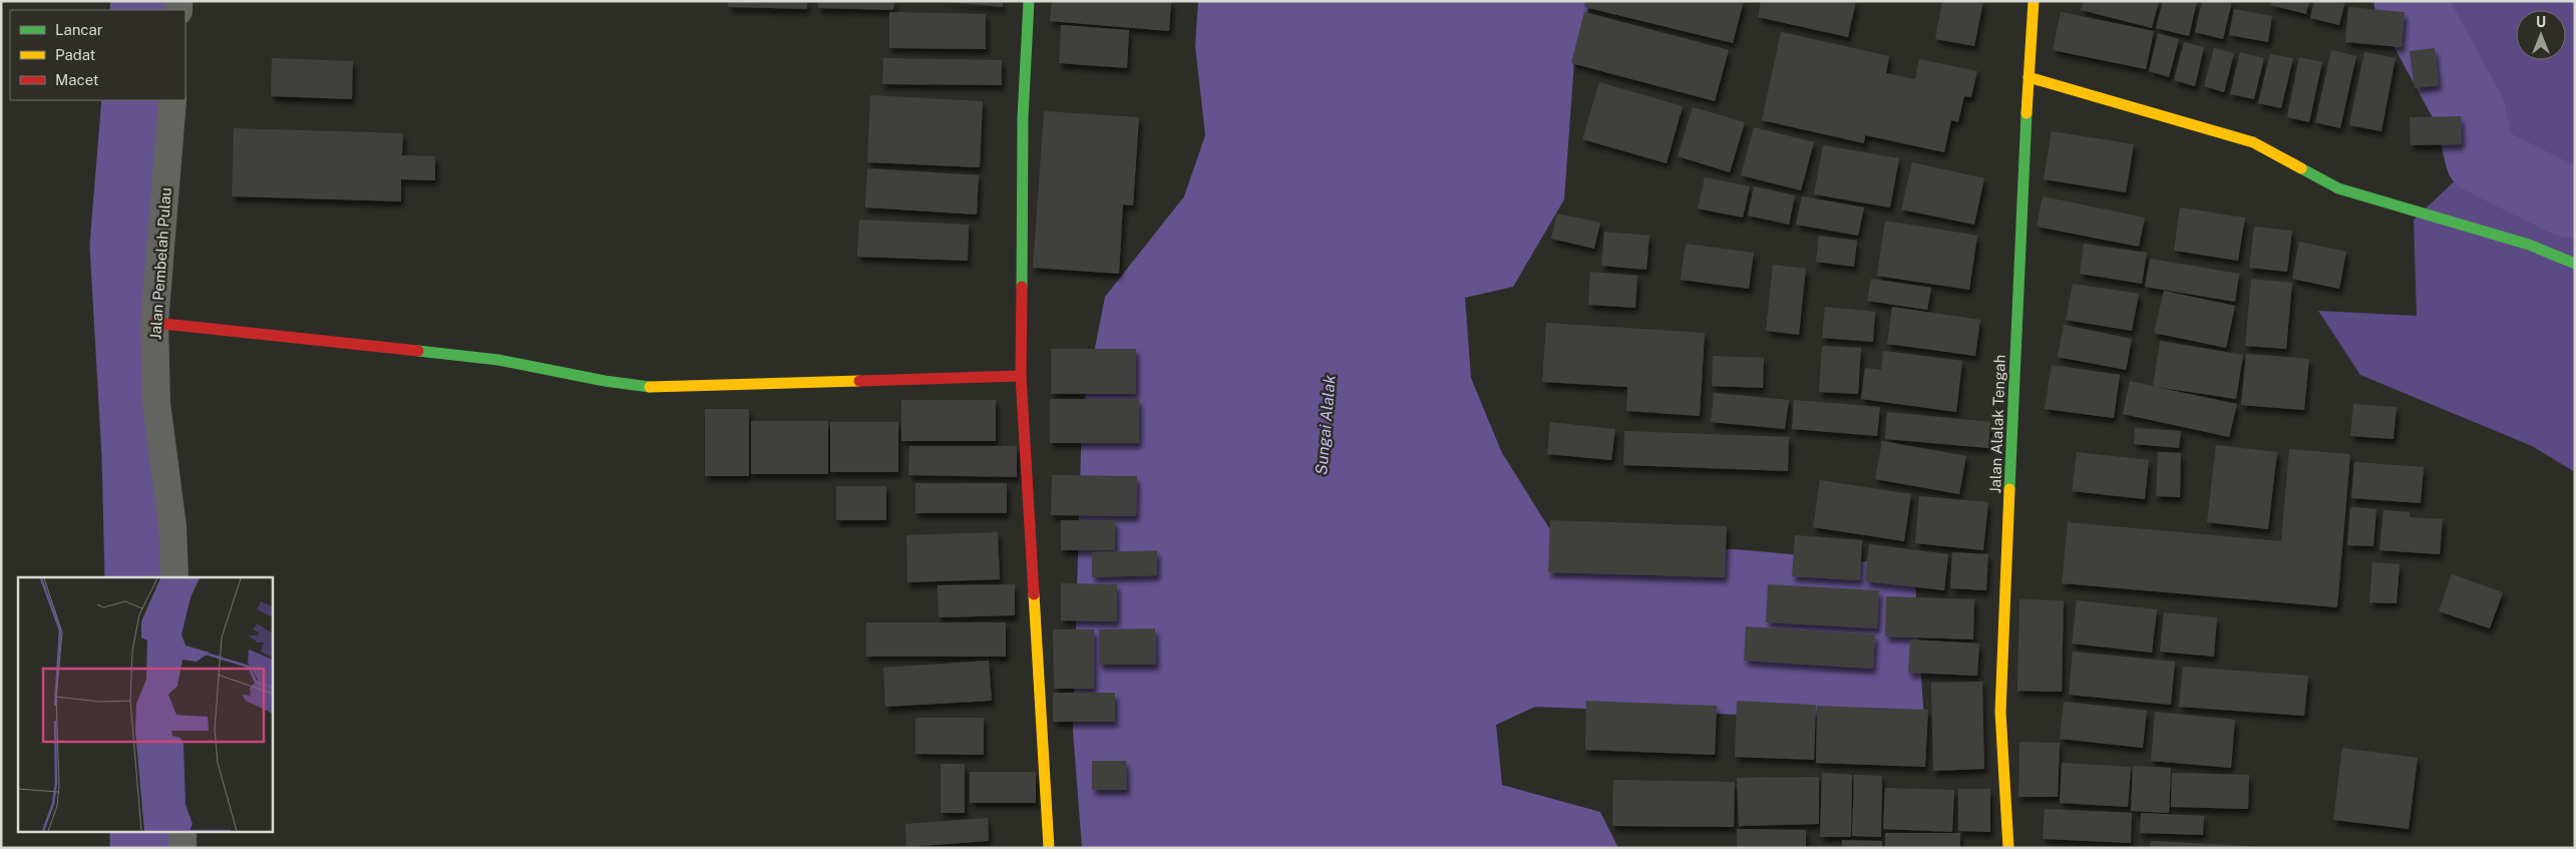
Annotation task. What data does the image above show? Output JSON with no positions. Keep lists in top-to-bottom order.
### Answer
{
  "streets": {
    "street": ["Jalan Pembelah Pulau", "Jalan Alalak Tengah"]
  },
  "water": ["Sungai Alalak"],
  "legend": ["Lancar", "Padat", "Macet"],
  "north": "top"
}
